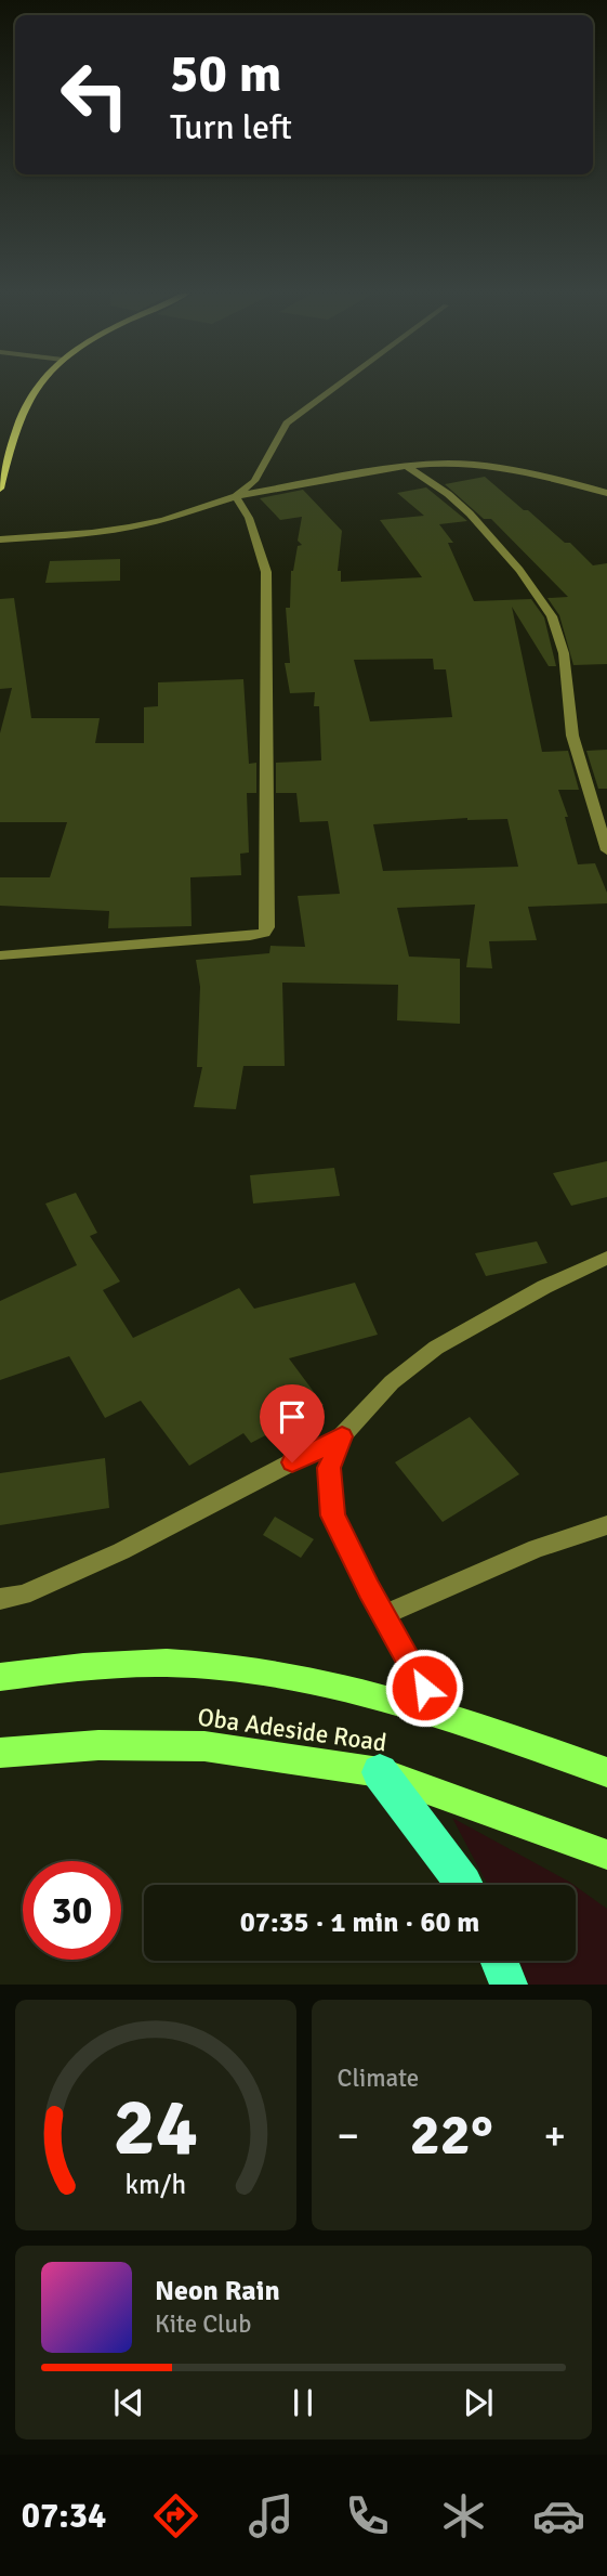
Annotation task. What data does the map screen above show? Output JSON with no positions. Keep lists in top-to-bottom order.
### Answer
{
  "streets": {
    "main road": ["Oba Adeside Road"]
  },
  "page": {
    "turn": ["50 m", "Turn left"],
    "limit": "30",
    "trip": "07:35 · 1 min · 60 m",
    "tile": "Climate",
    "heat": ["−", "22°", "+"],
    "song": ["Neon Rain", "Kite Club"],
    "tabs": "07:34",
    "gauge": ["24", "km/h"]
  }
}
